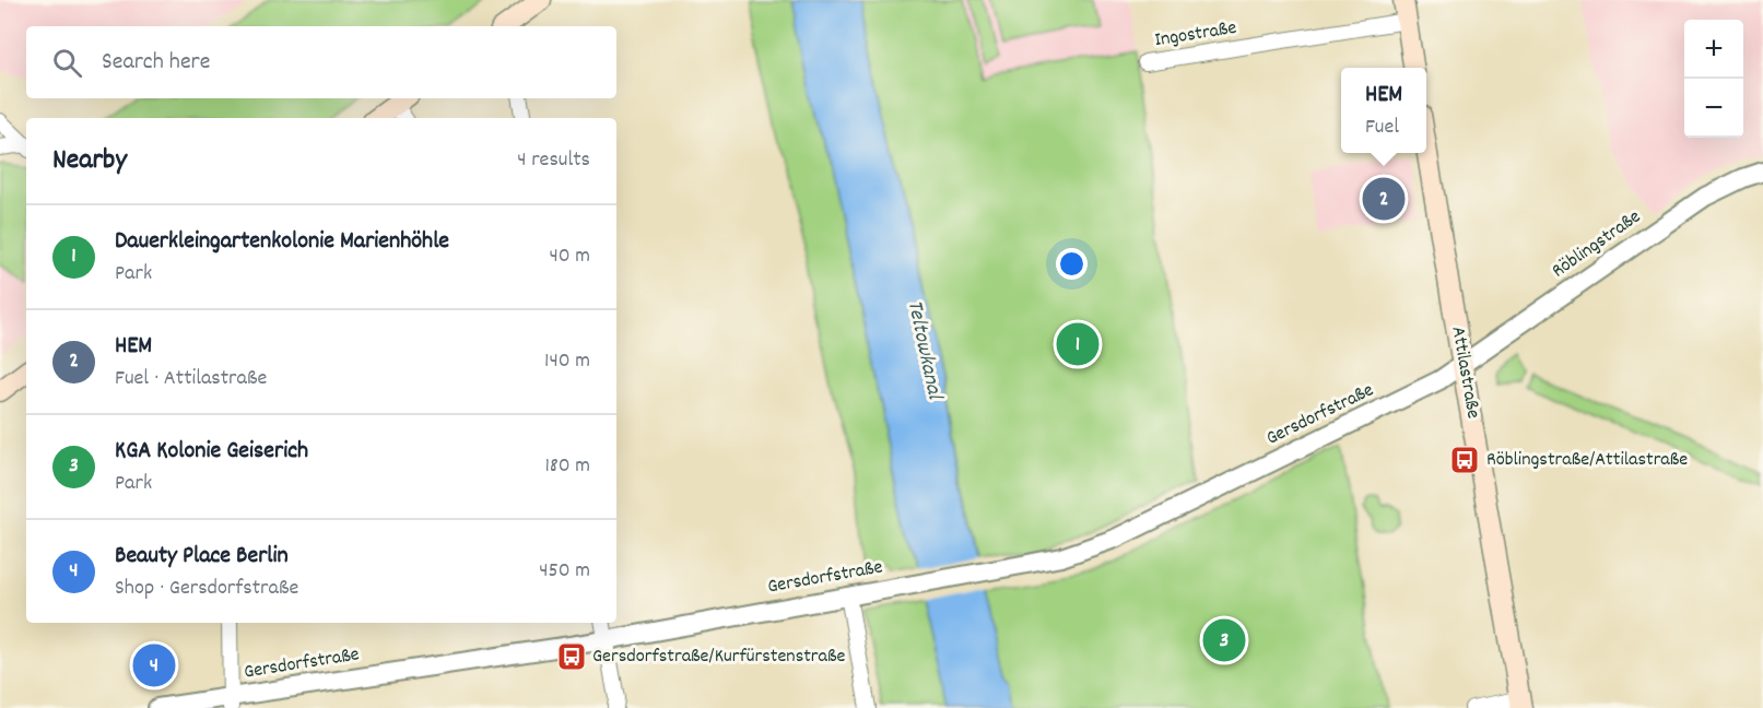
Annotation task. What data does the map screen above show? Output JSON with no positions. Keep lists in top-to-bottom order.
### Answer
{
  "streets": {
    "main road": ["Attilastraße"],
    "street": ["Ingostraße", "Röblingstraße", "Gersdorfstraße"]
  },
  "crossings": [
    ["Röblingstraße", "Attilastraße"],
    ["Röblingstraße", "Gersdorfstraße"],
    ["Attilastraße", "Gersdorfstraße"]
  ],
  "water": ["Teltowkanal"],
  "places": {
    "bus stop": ["Röblingstraße/Attilastraße", "Gersdorfstraße/Kurfürstenstraße"]
  },
  "page": {
    "map_buttons": ["+", "−"],
    "search": "Search here",
    "popup": ["HEM", "Fuel"],
    "heading": ["Nearby", "4 results"],
    "pins": [
      "2",
      "1",
      "3",
      "4"
    ],
    "list": [
      {
        "mark": "1",
        "name": "Dauerkleingartenkolonie Marienhöhle",
        "note": "Park",
        "value": "40 m"
      },
      {
        "mark": "2",
        "name": "HEM",
        "note": "Fuel · Attilastraße",
        "value": "140 m"
      },
      {
        "mark": "3",
        "name": "KGA Kolonie Geiserich",
        "note": "Park",
        "value": "180 m"
      },
      {
        "mark": "4",
        "name": "Beauty Place Berlin",
        "note": "Shop · Gersdorfstraße",
        "value": "450 m"
      }
    ]
  }
}
